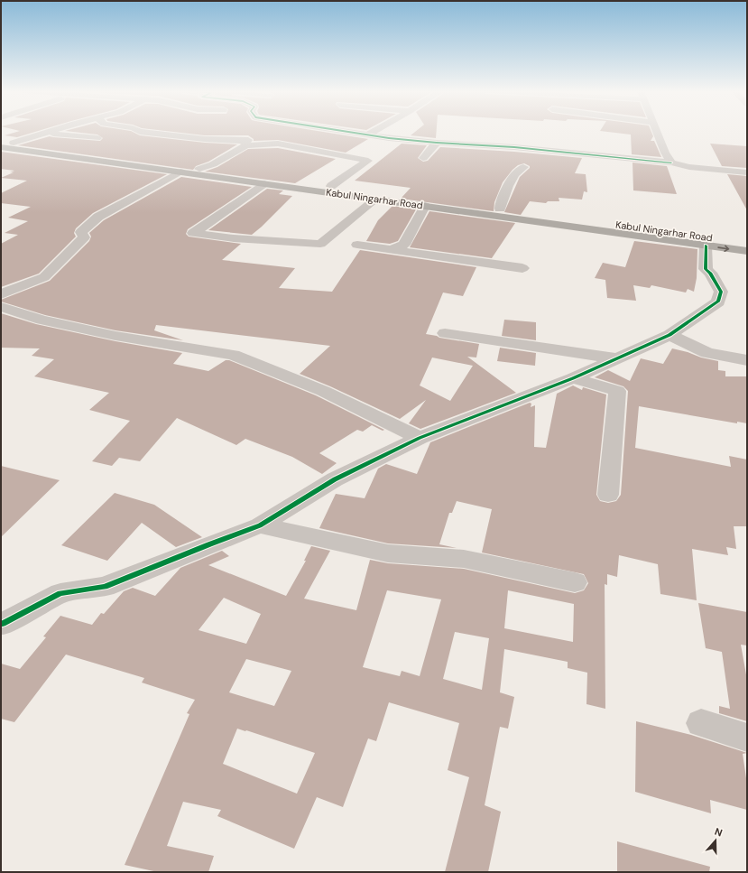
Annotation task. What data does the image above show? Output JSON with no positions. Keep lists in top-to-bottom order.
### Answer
{
  "streets": {
    "highway": ["Kabul Ningarhar Road"]
  },
  "north": "top"
}
